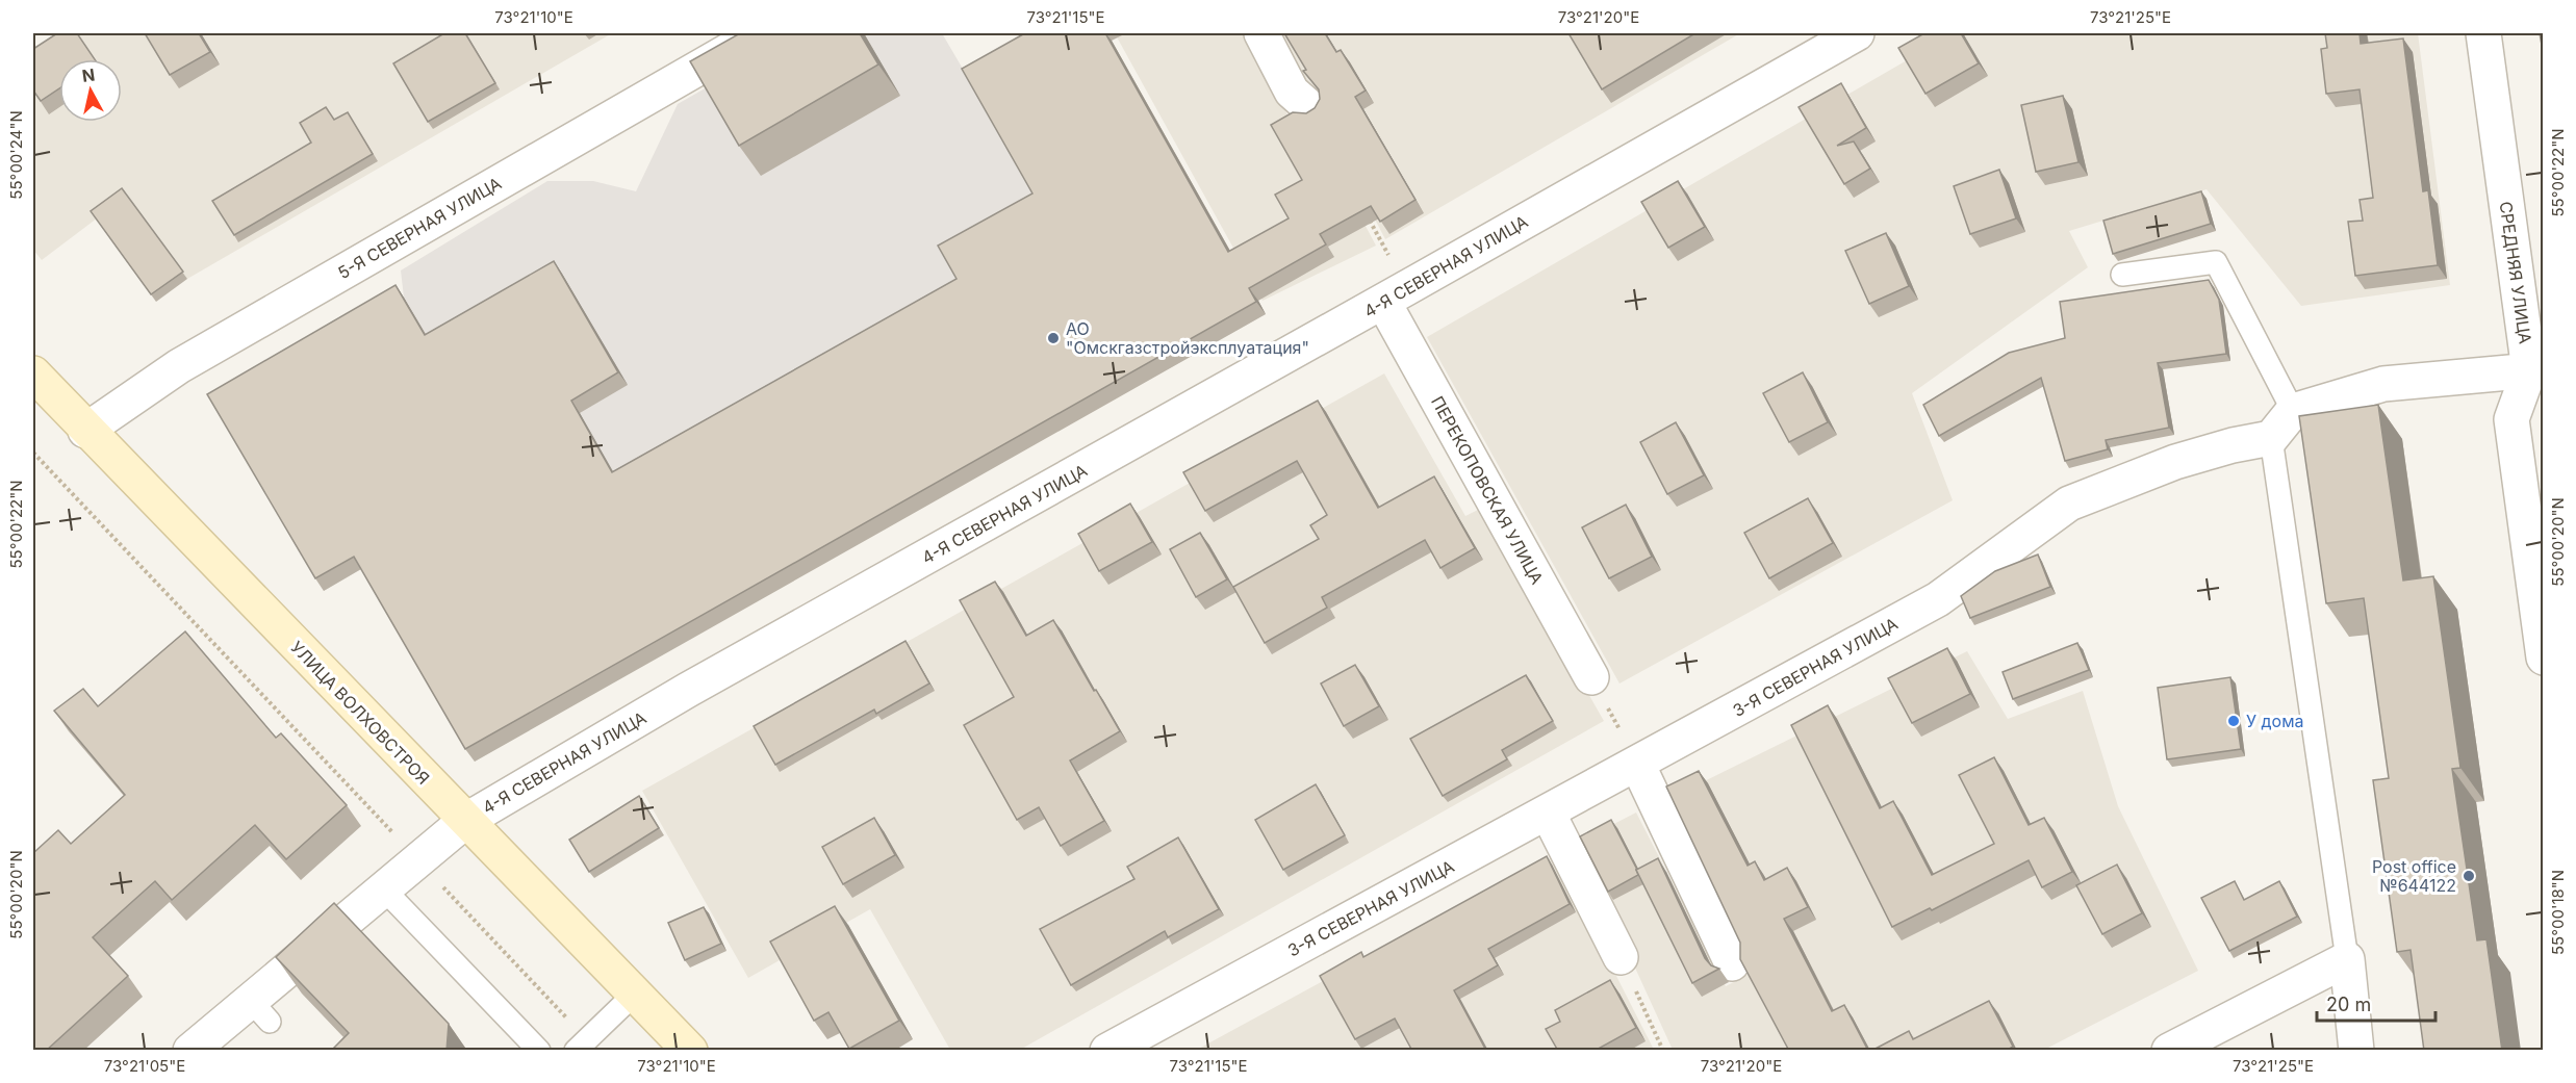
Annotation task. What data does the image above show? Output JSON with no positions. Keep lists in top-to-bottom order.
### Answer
{
  "streets": {
    "main road": ["УЛИЦА ВОЛХОВСТРОЯ"],
    "street": [
      "5-Я СЕВЕРНАЯ УЛИЦА",
      "4-Я СЕВЕРНАЯ УЛИЦА",
      "СРЕДНЯЯ УЛИЦА",
      "ПЕРЕКОПОВСКАЯ УЛИЦА",
      "3-Я СЕВЕРНАЯ УЛИЦА"
    ]
  },
  "crossings": [
    ["5-Я СЕВЕРНАЯ УЛИЦА", "УЛИЦА ВОЛХОВСТРОЯ"],
    ["4-Я СЕВЕРНАЯ УЛИЦА", "ПЕРЕКОПОВСКАЯ УЛИЦА"],
    ["4-Я СЕВЕРНАЯ УЛИЦА", "УЛИЦА ВОЛХОВСТРОЯ"]
  ],
  "places": ["АО \"Омскгазстройэксплуатация\"", "У дома", "Post office №644122"],
  "scale_bar": "20 m",
  "north": "top",
  "coordinates": [
    "73°21'10\"E",
    "73°21'15\"E",
    "73°21'20\"E",
    "73°21'25\"E",
    "55°00'24\"N",
    "55°00'22\"N",
    "55°00'20\"N",
    "55°00'18\"N",
    "73°21'05\"E"
  ]
}
